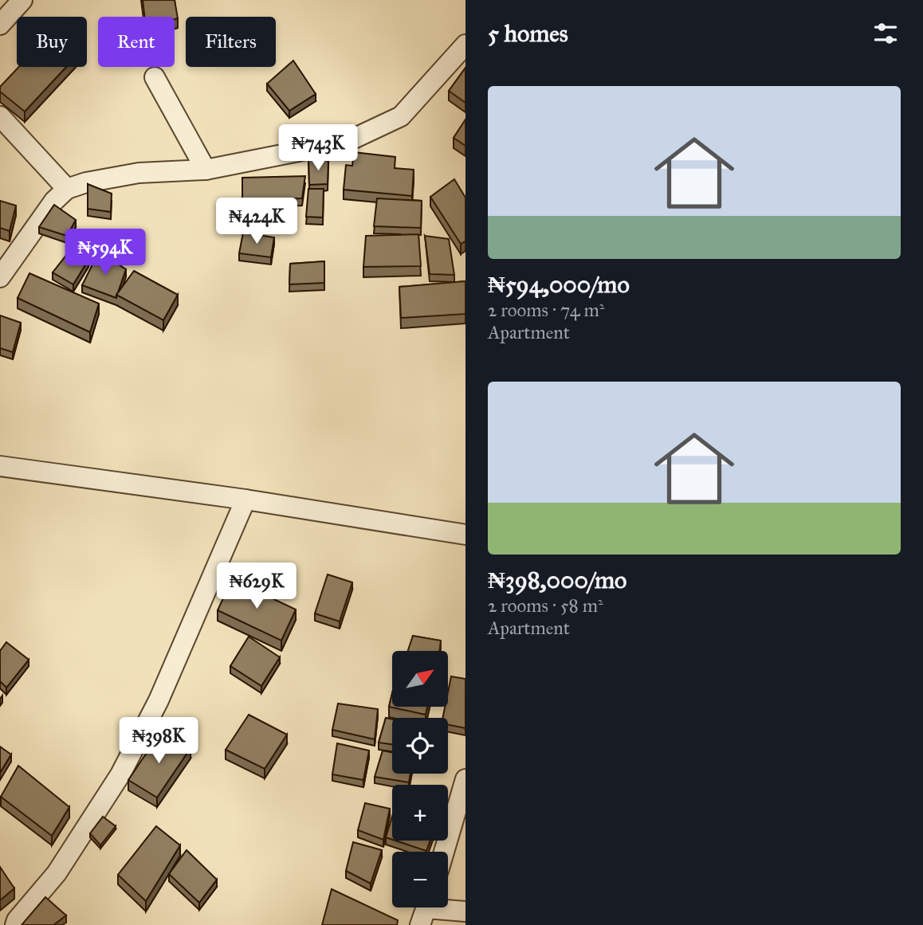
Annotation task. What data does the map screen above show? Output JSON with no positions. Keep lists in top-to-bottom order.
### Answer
{
  "north": "top right",
  "page": {
    "heading": "5 homes",
    "chip": ["Buy", "Rent", "Filters"],
    "list": [
      {
        "name": "₦594,000/mo",
        "note": "2 rooms · 74 m² · Apartment"
      },
      {
        "name": "₦398,000/mo",
        "note": "2 rooms · 58 m² · Apartment"
      }
    ],
    "price": [
      "₦743K",
      "₦424K",
      "₦594K",
      "₦629K",
      "₦398K"
    ],
    "map_buttons": ["+", "−"]
  }
}
